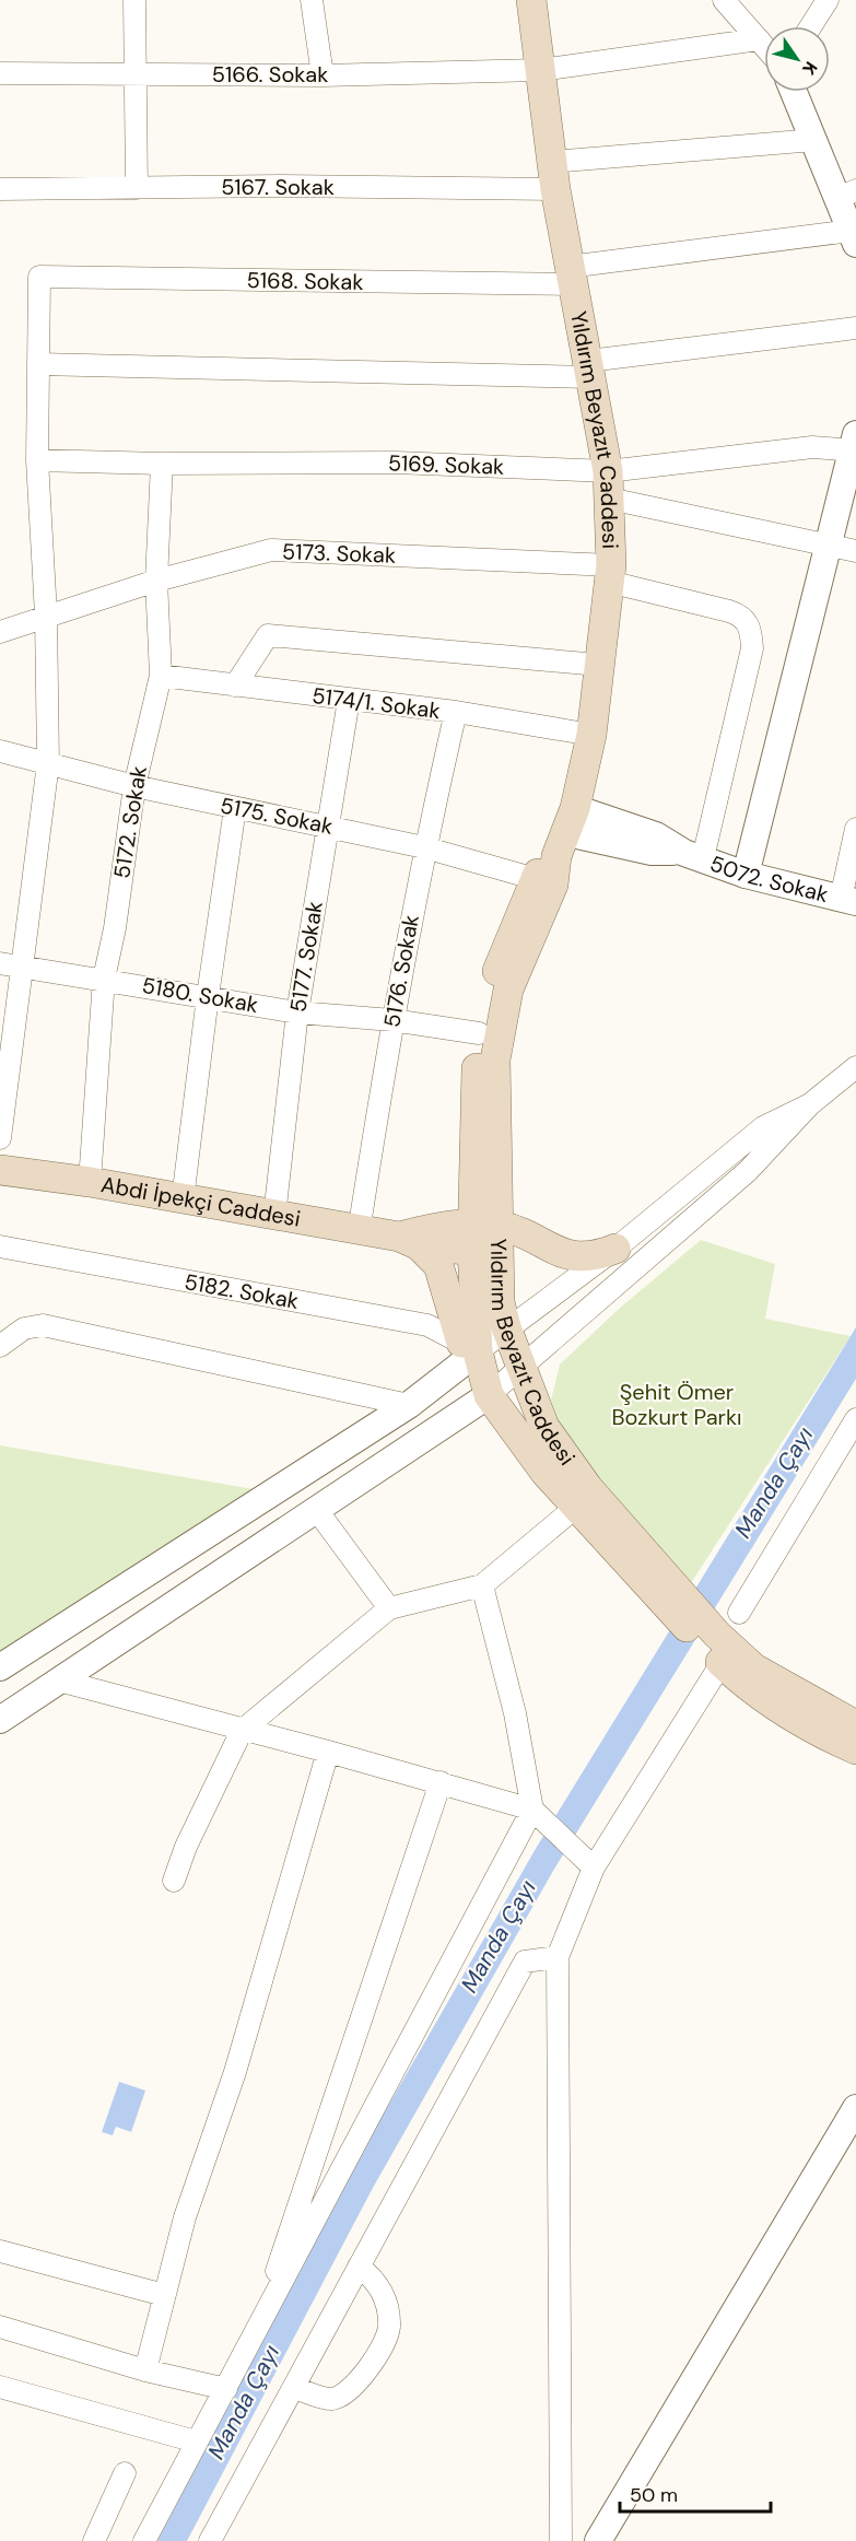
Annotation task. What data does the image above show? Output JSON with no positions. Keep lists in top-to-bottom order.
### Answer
{
  "streets": {
    "main road": ["Yıldırım Beyazıt Caddesi", "Abdi İpekçi Caddesi"],
    "street": [
      "5166. Sokak",
      "5167. Sokak",
      "5168. Sokak",
      "5169. Sokak",
      "5173. Sokak",
      "5174/1. Sokak",
      "5175. Sokak",
      "5172. Sokak",
      "5072. Sokak",
      "5177. Sokak",
      "5176. Sokak",
      "5180. Sokak",
      "5182. Sokak"
    ]
  },
  "crossings": [
    ["5166. Sokak", "Yıldırım Beyazıt Caddesi"],
    ["5167. Sokak", "Yıldırım Beyazıt Caddesi"],
    ["5168. Sokak", "Yıldırım Beyazıt Caddesi"],
    ["Yıldırım Beyazıt Caddesi", "5169. Sokak"],
    ["Yıldırım Beyazıt Caddesi", "5173. Sokak"],
    ["Yıldırım Beyazıt Caddesi", "5174/1. Sokak"],
    ["Yıldırım Beyazıt Caddesi", "5175. Sokak"],
    ["Yıldırım Beyazıt Caddesi", "5072. Sokak"],
    ["Yıldırım Beyazıt Caddesi", "5180. Sokak"],
    ["Yıldırım Beyazıt Caddesi", "Abdi İpekçi Caddesi"],
    ["Yıldırım Beyazıt Caddesi", "5182. Sokak"],
    ["5169. Sokak", "5172. Sokak"],
    ["5173. Sokak", "5172. Sokak"],
    ["5173. Sokak", "5072. Sokak"],
    ["5174/1. Sokak", "5172. Sokak"],
    ["5174/1. Sokak", "5177. Sokak"],
    ["5174/1. Sokak", "5176. Sokak"],
    ["5175. Sokak", "5172. Sokak"],
    ["5175. Sokak", "5072. Sokak"],
    ["5175. Sokak", "5177. Sokak"],
    ["5175. Sokak", "5176. Sokak"],
    ["5172. Sokak", "5180. Sokak"],
    ["5172. Sokak", "Abdi İpekçi Caddesi"],
    ["5177. Sokak", "5180. Sokak"],
    ["5177. Sokak", "Abdi İpekçi Caddesi"],
    ["5176. Sokak", "5180. Sokak"],
    ["5176. Sokak", "Abdi İpekçi Caddesi"]
  ],
  "water": ["Manda Çayı"],
  "parks": ["Şehit Ömer Bozkurt Parkı"],
  "scale_bar": "50 m",
  "north": "bottom right"
}
